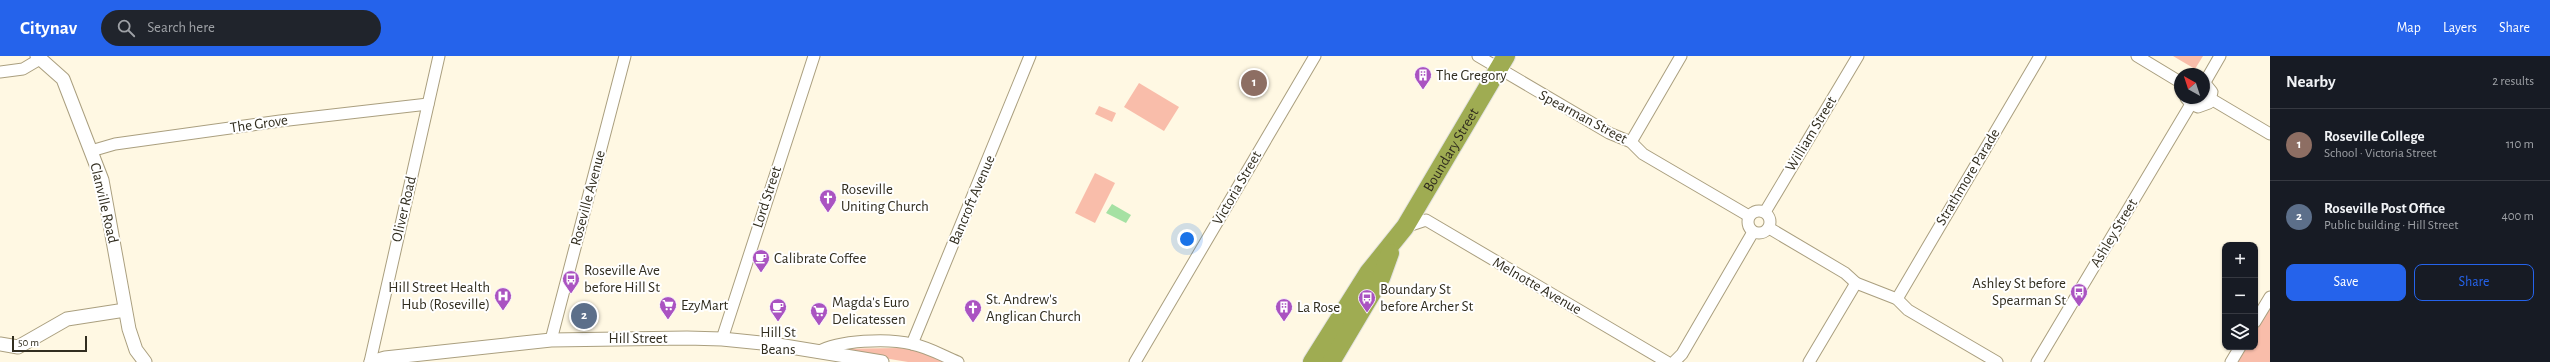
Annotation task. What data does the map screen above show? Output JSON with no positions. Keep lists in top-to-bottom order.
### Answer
{
  "streets": {
    "highway": ["Boundary Street"],
    "street": [
      "Spearman Street",
      "The Grove",
      "William Street",
      "Strathmore Parade",
      "Victoria Street",
      "Lord Street",
      "Roseville Avenue",
      "Bancroft Avenue",
      "Clanville Road",
      "Oliver Road",
      "Ashley Street",
      "Melnotte Avenue",
      "Hill Street"
    ]
  },
  "crossings": [
    ["Spearman Street", "William Street"],
    ["Spearman Street", "Boundary Street"],
    ["The Grove", "Clanville Road"],
    ["The Grove", "Oliver Road"],
    ["Boundary Street", "Melnotte Avenue"],
    ["Lord Street", "Hill Street"],
    ["Roseville Avenue", "Hill Street"],
    ["Oliver Road", "Hill Street"]
  ],
  "places": {
    "building": ["The Gregory", "La Rose"],
    "church": ["Roseville Uniting Church", "St. Andrew's Anglican Church"],
    "cafe": ["Calibrate Coffee", "Hill St Beans"],
    "bus stop": ["Roseville Ave before Hill St", "Ashley St before Spearman St", "Boundary St before Archer St"],
    "hospital": ["Hill Street Health Hub (Roseville)"],
    "supermarket": ["EzyMart", "Magda's Euro Delicatessen"]
  },
  "scale_bar": "50 m",
  "north": "top left",
  "page": {
    "header": "Citynav",
    "search": "Search here",
    "nav": ["Map", "Layers", "Share"],
    "heading": ["Nearby", "2 results"],
    "pins": ["1", "2"],
    "list": [
      {
        "mark": "1",
        "name": "Roseville College",
        "note": "School · Victoria Street",
        "value": "110 m"
      },
      {
        "mark": "2",
        "name": "Roseville Post Office",
        "note": "Public building · Hill Street",
        "value": "400 m"
      }
    ],
    "map_buttons": ["+", "−"],
    "buttons": ["Save", "Share"],
    "scale": "50 m"
  }
}
